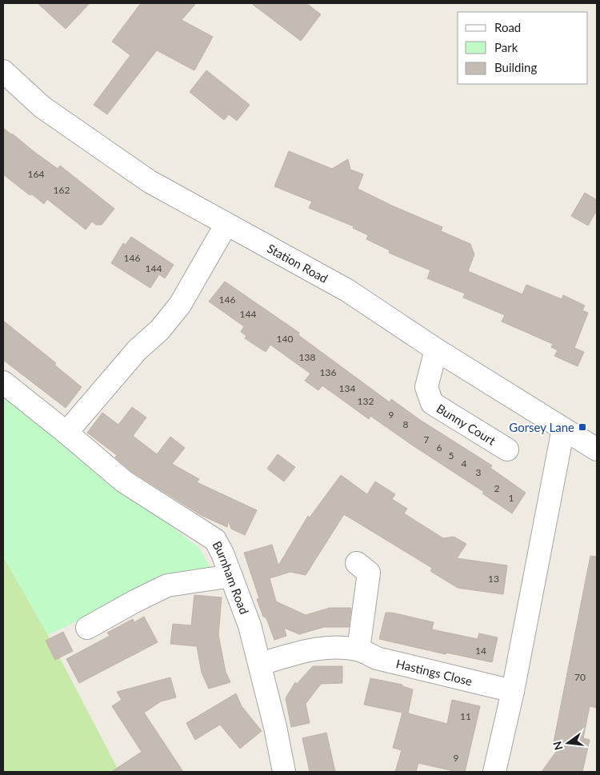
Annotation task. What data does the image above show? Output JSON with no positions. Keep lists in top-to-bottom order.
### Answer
{
  "streets": {
    "street": [
      "Station Road",
      "Bunny Court",
      "Burnham Road",
      "Hastings Close"
    ]
  },
  "crossings": [
    ["Station Road", "Bunny Court"],
    ["Burnham Road", "Hastings Close"]
  ],
  "places": {
    "transit": ["Gorsey Lane"]
  },
  "house_numbers": [
    "164",
    "162",
    "146",
    "144",
    "146",
    "144",
    "140",
    "138",
    "136",
    "134",
    "132",
    "9",
    "8",
    "7",
    "6",
    "5",
    "4",
    "3",
    "2",
    "1",
    "13",
    "14",
    "70",
    "11",
    "9"
  ],
  "legend": ["Road", "Park", "Building"],
  "north": "left"
}
